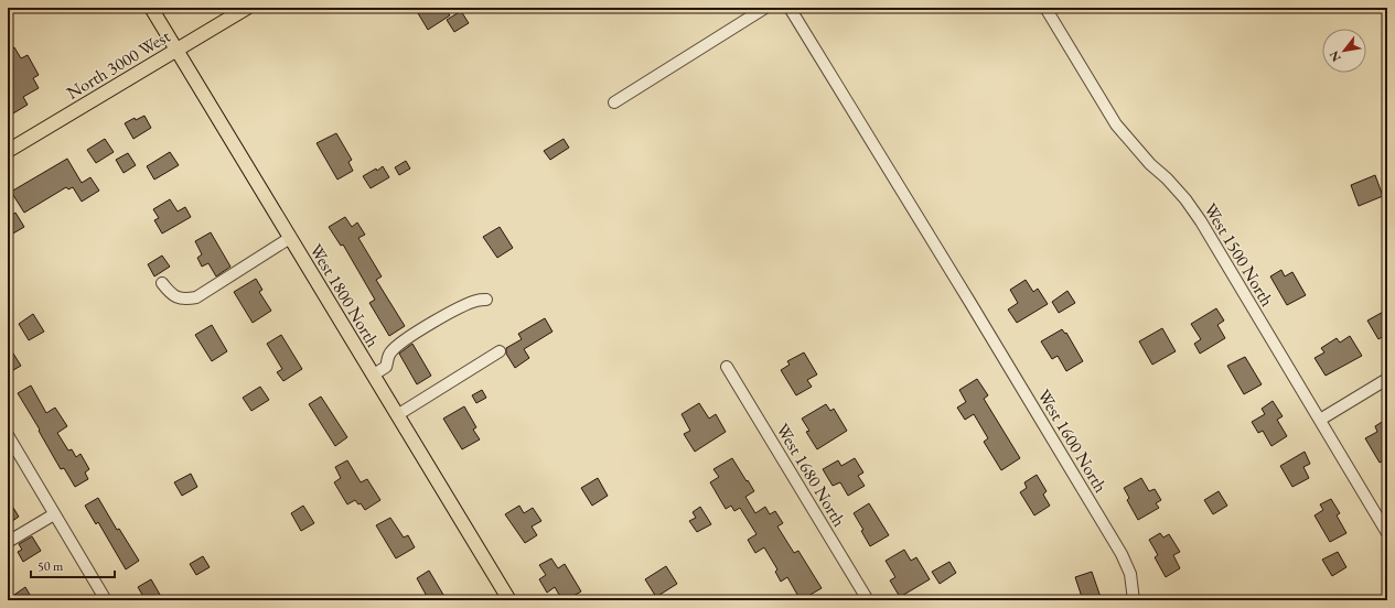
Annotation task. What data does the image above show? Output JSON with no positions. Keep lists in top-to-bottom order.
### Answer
{
  "streets": {
    "main road": ["North 3000 West", "West 1800 North"],
    "street": ["West 1500 North", "West 1600 North", "West 1680 North"]
  },
  "crossings": [
    ["North 3000 West", "West 1800 North"]
  ],
  "scale_bar": "50 m",
  "north": "bottom left"
}
